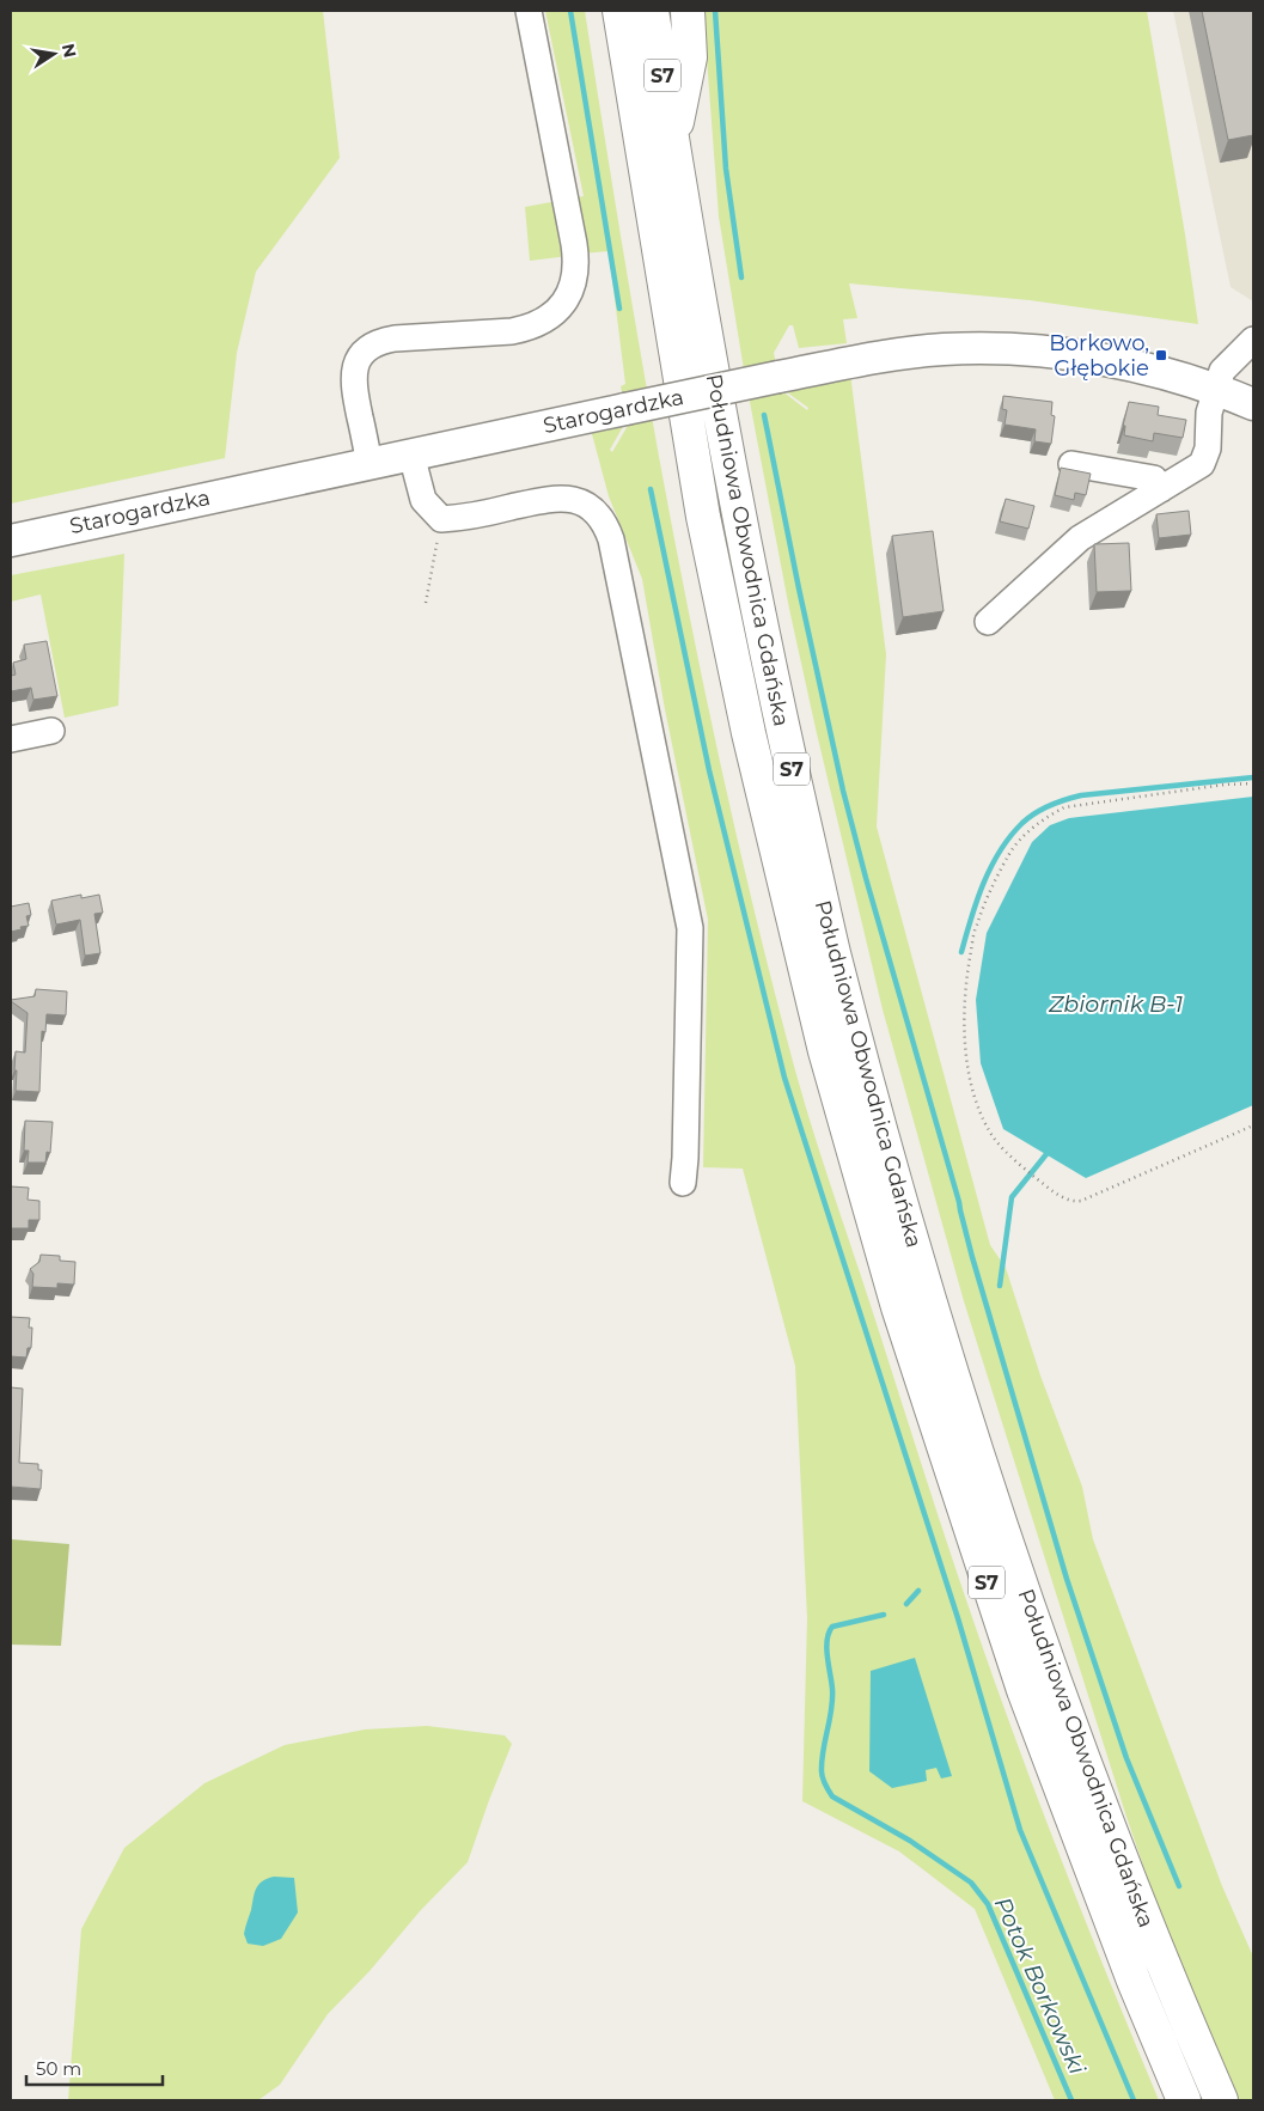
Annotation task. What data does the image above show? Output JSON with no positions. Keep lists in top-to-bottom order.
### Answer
{
  "streets": {
    "highway": ["S7", "Południowa Obwodnica Gdańska"],
    "main road": ["Starogardzka"]
  },
  "water": ["Zbiornik B-1", "Potok Borkowski"],
  "places": {
    "transit": ["Borkowo, Głębokie"]
  },
  "scale_bar": "50 m",
  "north": "right"
}
